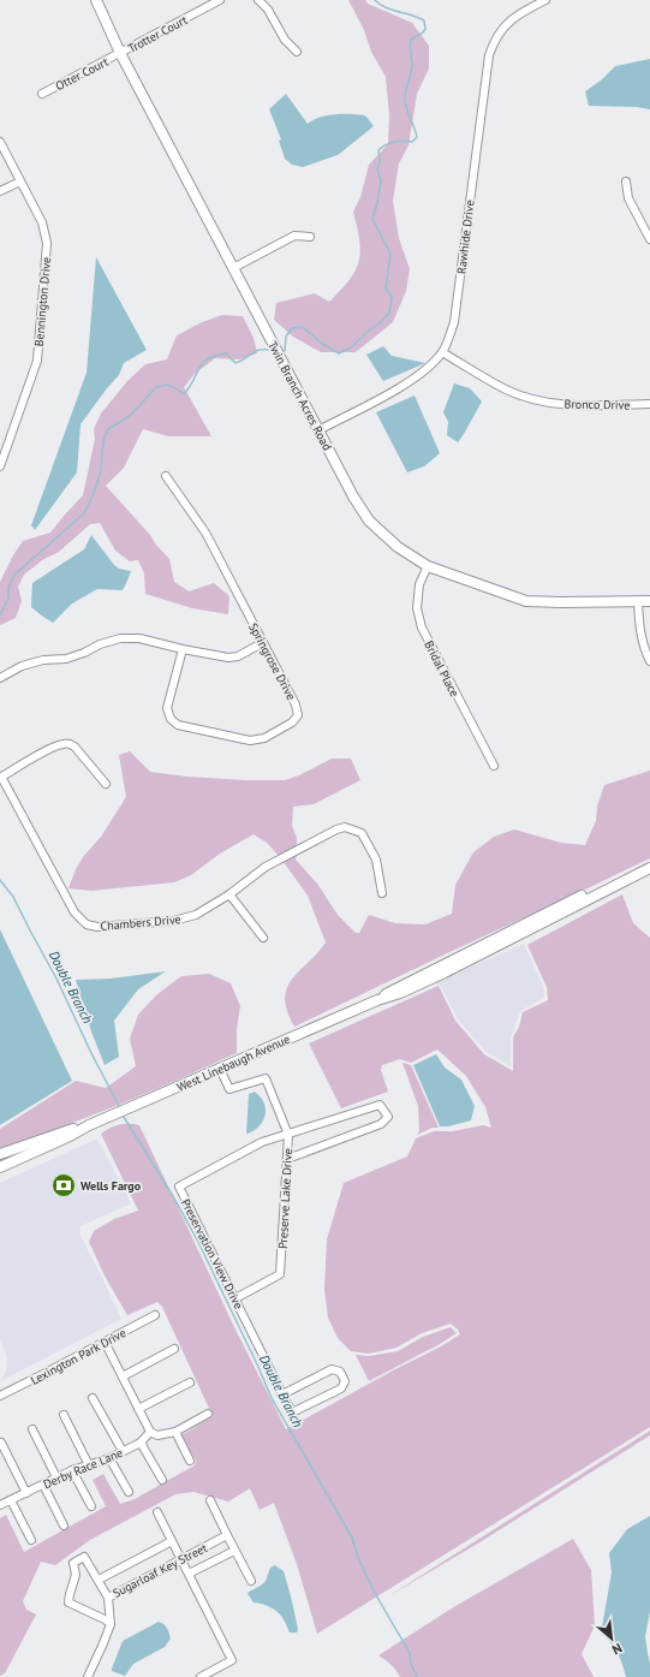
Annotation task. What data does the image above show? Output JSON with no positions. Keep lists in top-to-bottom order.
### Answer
{
  "streets": {
    "main road": ["Twin Branch Acres Road", "West Linebaugh Avenue"],
    "street": [
      "Trotter Court",
      "Otter Court",
      "Rawhide Drive",
      "Bennington Drive",
      "Bronco Drive",
      "Springrose Drive",
      "Bridal Place",
      "Chambers Drive",
      "Preserve Lake Drive",
      "Preservation View Drive",
      "Lexington Park Drive",
      "Derby Race Lane",
      "Sugarloaf Key Street"
    ]
  },
  "crossings": [
    ["Trotter Court", "Otter Court"],
    ["Trotter Court", "Twin Branch Acres Road"],
    ["Otter Court", "Twin Branch Acres Road"],
    ["Rawhide Drive", "Twin Branch Acres Road"],
    ["Rawhide Drive", "Bronco Drive"],
    ["Twin Branch Acres Road", "Bridal Place"],
    ["West Linebaugh Avenue", "Preserve Lake Drive"],
    ["Preserve Lake Drive", "Preservation View Drive"]
  ],
  "water": ["Double Branch"],
  "places": {
    "bank": ["Wells Fargo"]
  },
  "north": "bottom right"
}
